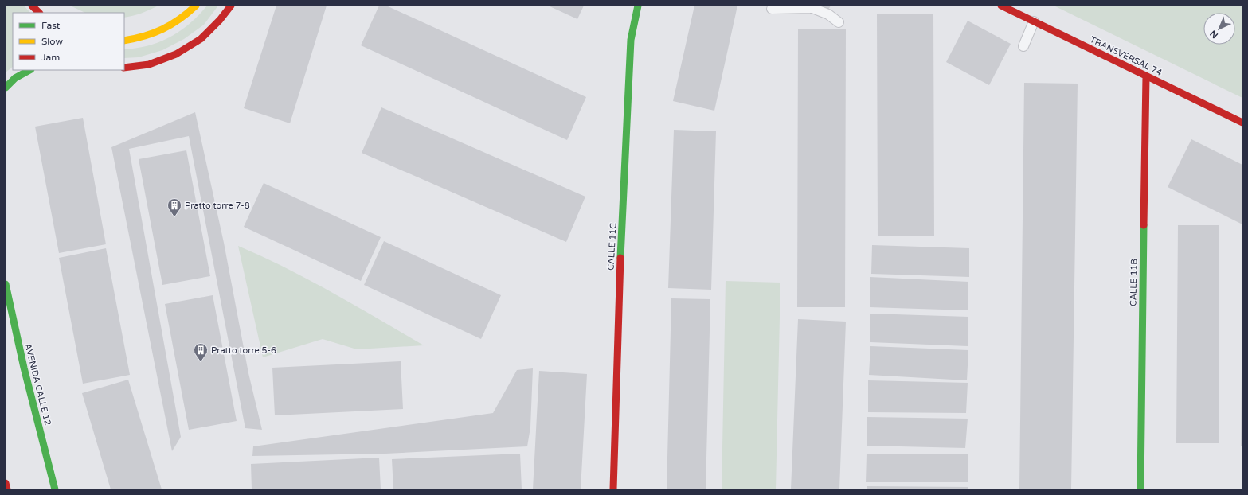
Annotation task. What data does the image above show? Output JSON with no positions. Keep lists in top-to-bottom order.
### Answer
{
  "streets": {
    "street": [
      "TRANSVERSAL 74",
      "CALLE 11C",
      "CALLE 11B",
      "AVENIDA CALLE 12"
    ]
  },
  "crossings": [
    ["TRANSVERSAL 74", "CALLE 11B"]
  ],
  "places": {
    "building": ["Pratto torre 7-8", "Pratto torre 5-6"]
  },
  "legend": ["Fast", "Slow", "Jam"],
  "north": "bottom left"
}
